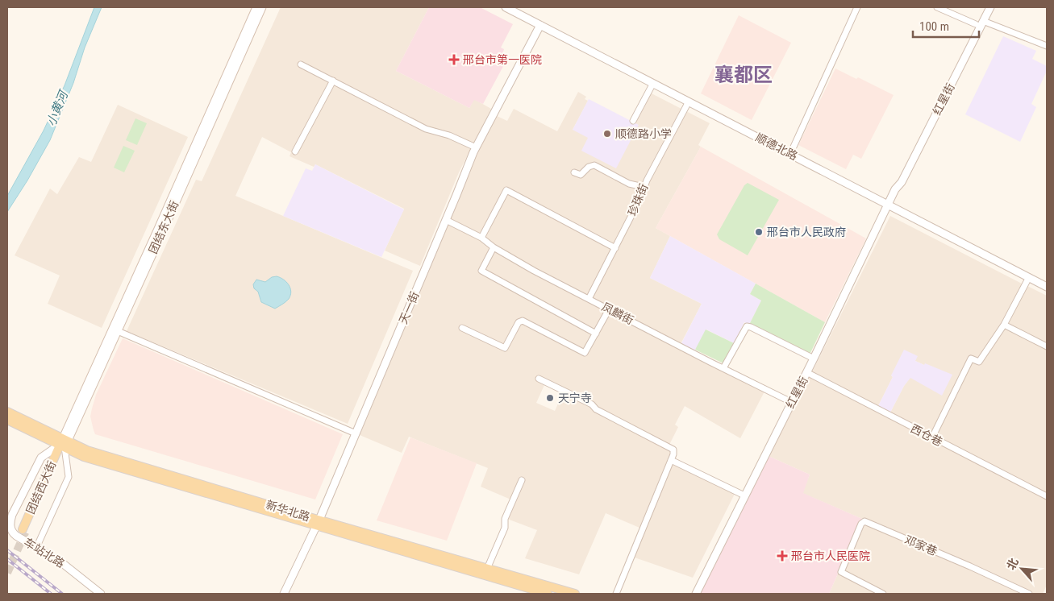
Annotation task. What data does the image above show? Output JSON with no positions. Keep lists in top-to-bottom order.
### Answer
{
  "streets": {
    "main road": ["团结西大街", "新华北路"],
    "street": [
      "红星街",
      "顺德北路",
      "珍珠街",
      "团结东大街",
      "天一街",
      "凤麟街",
      "西仓巷",
      "邓家巷",
      "车站北路"
    ]
  },
  "crossings": [
    ["红星街", "顺德北路"],
    ["红星街", "凤麟街"],
    ["红星街", "西仓巷"],
    ["顺德北路", "珍珠街"],
    ["顺德北路", "天一街"],
    ["珍珠街", "凤麟街"],
    ["团结东大街", "团结西大街"],
    ["团结东大街", "新华北路"],
    ["团结东大街", "车站北路"],
    ["天一街", "凤麟街"],
    ["天一街", "新华北路"],
    ["团结西大街", "新华北路"],
    ["团结西大街", "车站北路"],
    ["新华北路", "车站北路"]
  ],
  "districts": ["襄都区"],
  "water": ["小黄河"],
  "places": {
    "health": ["邢台市第一医院", "邢台市人民医院"],
    "other": ["顺德路小学", "邢台市人民政府", "天宁寺"]
  },
  "scale_bar": "100 m",
  "north": "top left"
}
